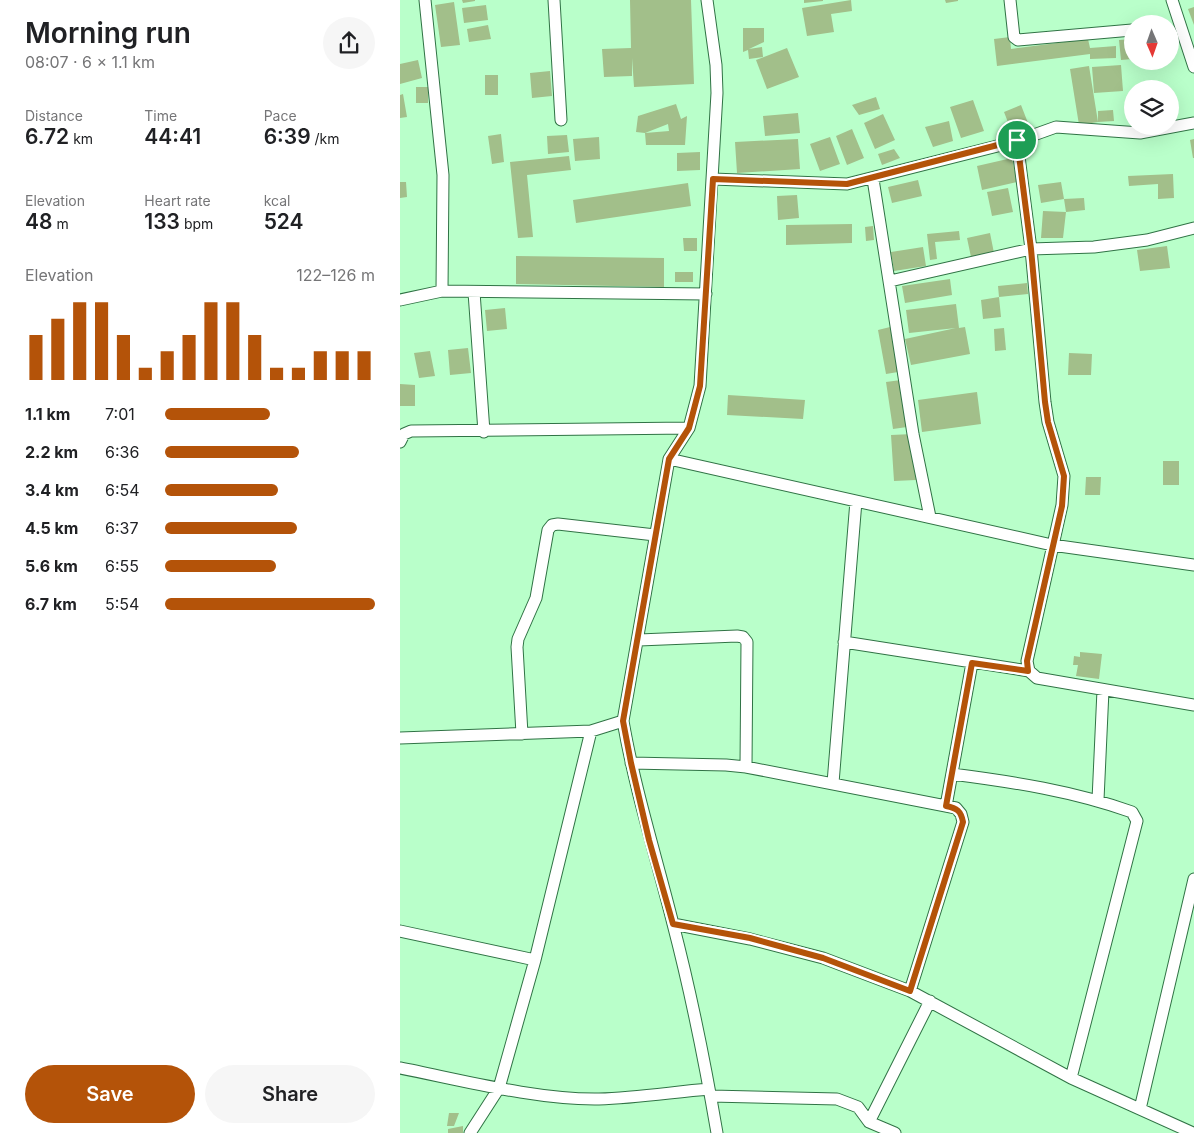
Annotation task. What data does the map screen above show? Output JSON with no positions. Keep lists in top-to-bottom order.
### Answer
{
  "north": "bottom",
  "page": {
    "heading": ["Morning run", "08:07 · 6 × 1.1 km"],
    "stats": [
      ["Distance", "6.72 km"],
      ["Time", "44:41"],
      ["Pace", "6:39 /km"],
      ["Elevation", "48 m"],
      ["Heart rate", "133 bpm"],
      ["kcal", "524"]
    ],
    "chart": ["Elevation", "122–126 m"],
    "list": [
      {
        "name": "1.1 km",
        "note": "7:01"
      },
      {
        "name": "2.2 km",
        "note": "6:36"
      },
      {
        "name": "3.4 km",
        "note": "6:54"
      },
      {
        "name": "4.5 km",
        "note": "6:37"
      },
      {
        "name": "5.6 km",
        "note": "6:55"
      },
      {
        "name": "6.7 km",
        "note": "5:54"
      }
    ],
    "buttons": ["Save", "Share"]
  }
}
